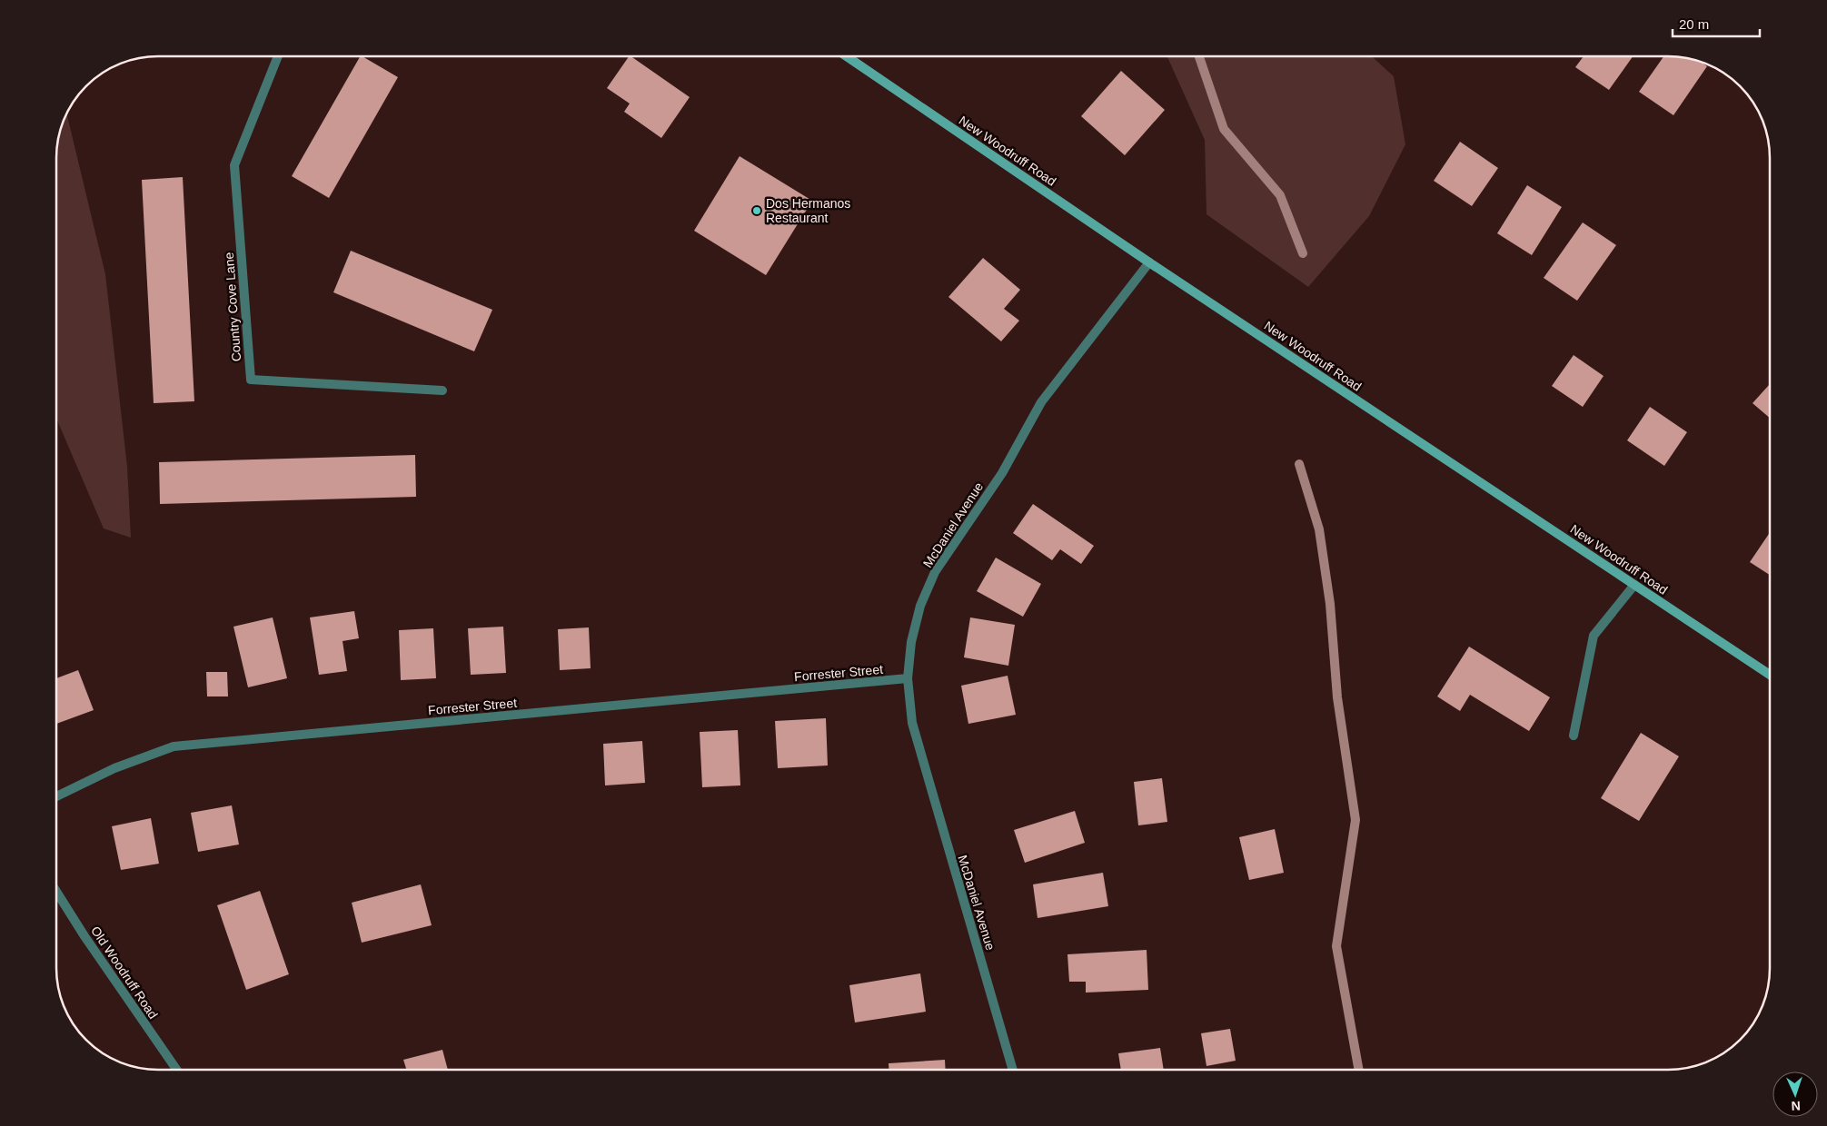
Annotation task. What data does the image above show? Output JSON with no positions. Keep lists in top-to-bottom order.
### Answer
{
  "streets": {
    "main road": ["New Woodruff Road"],
    "street": [
      "Country Cove Lane",
      "McDaniel Avenue",
      "Forrester Street",
      "Old Woodruff Road"
    ]
  },
  "crossings": [
    ["New Woodruff Road", "McDaniel Avenue"],
    ["McDaniel Avenue", "Forrester Street"]
  ],
  "places": ["Dos Hermanos Restaurant"],
  "scale_bar": "20 m",
  "north": "bottom"
}
